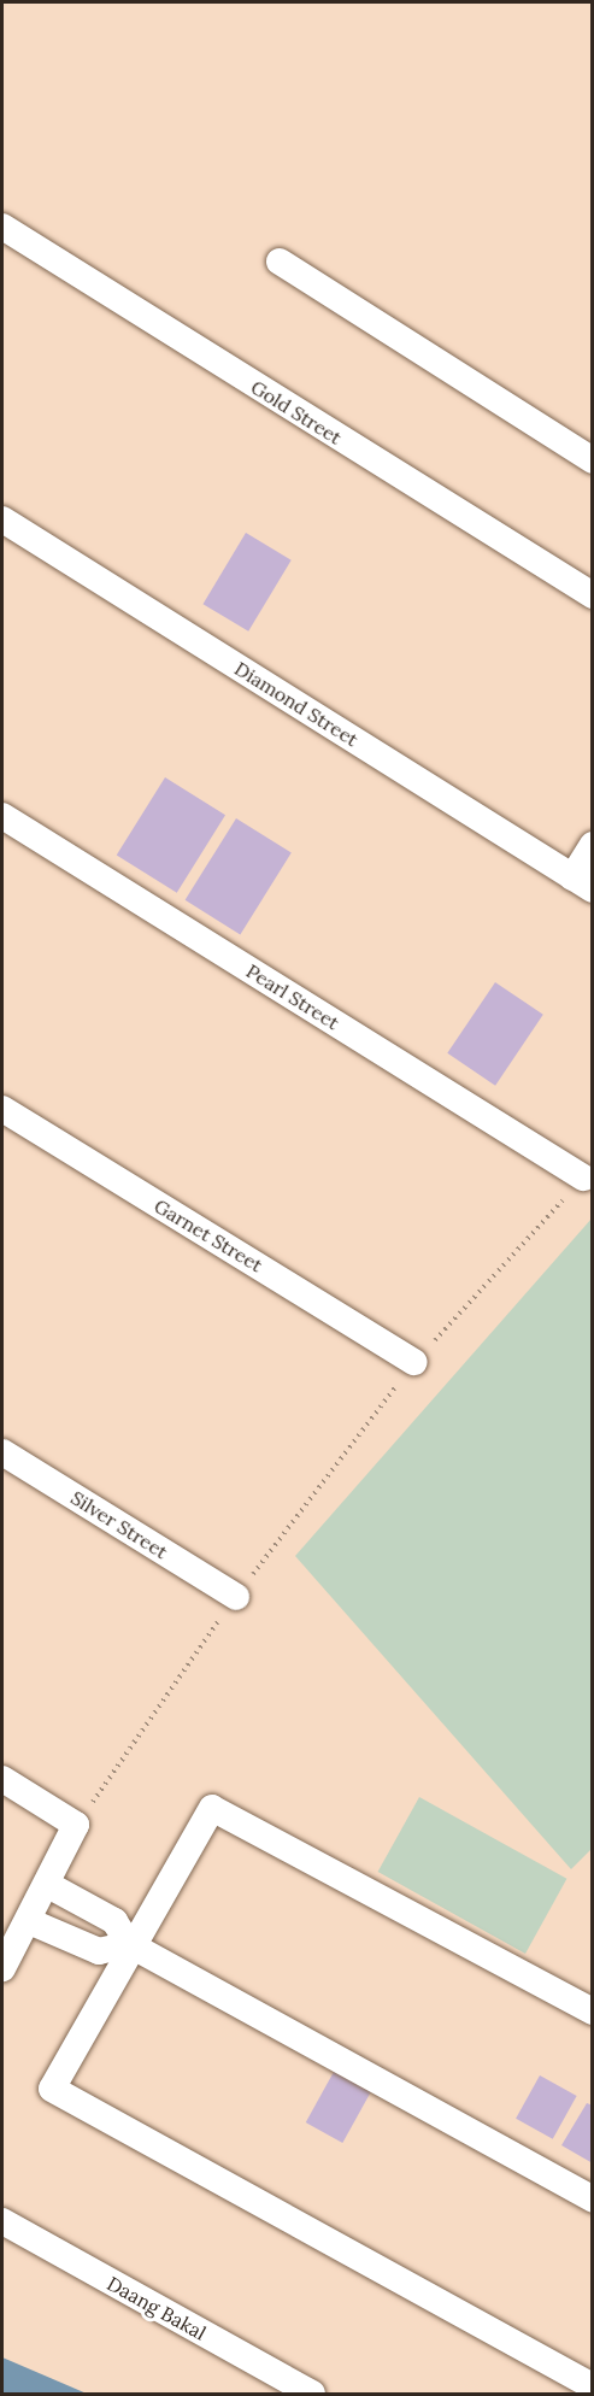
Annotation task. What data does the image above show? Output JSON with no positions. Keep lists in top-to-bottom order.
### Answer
{
  "streets": {
    "street": [
      "Gold Street",
      "Diamond Street",
      "Pearl Street",
      "Garnet Street",
      "Silver Street",
      "Daang Bakal"
    ]
  }
}
